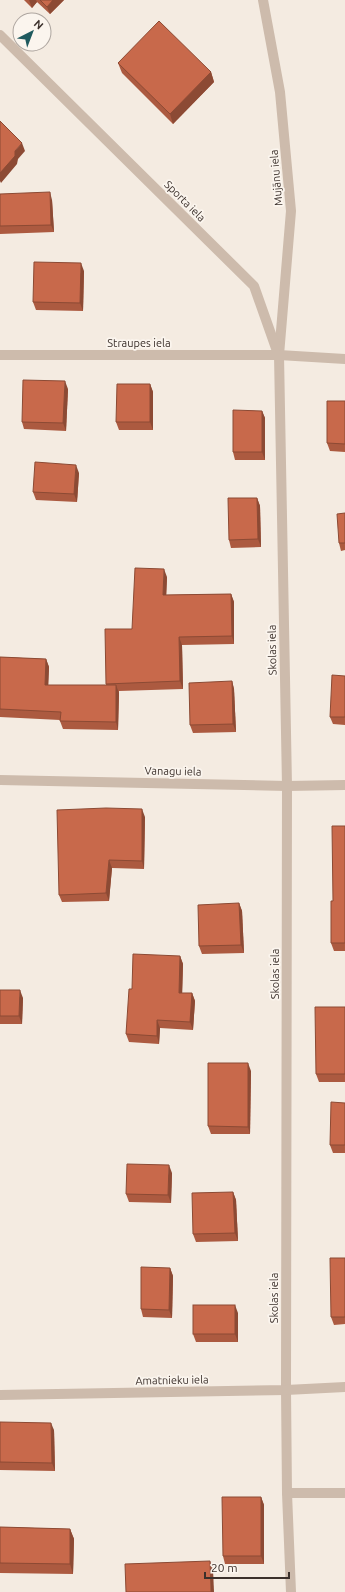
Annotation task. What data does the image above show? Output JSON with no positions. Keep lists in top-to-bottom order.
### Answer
{
  "streets": {
    "street": [
      "Mujānu iela",
      "Sporta iela",
      "Straupes iela",
      "Skolas iela",
      "Vanagu iela",
      "Amatnieku iela"
    ]
  },
  "crossings": [
    ["Mujānu iela", "Sporta iela"],
    ["Mujānu iela", "Straupes iela"],
    ["Mujānu iela", "Skolas iela"],
    ["Sporta iela", "Straupes iela"],
    ["Sporta iela", "Skolas iela"],
    ["Straupes iela", "Skolas iela"],
    ["Skolas iela", "Vanagu iela"],
    ["Skolas iela", "Amatnieku iela"]
  ],
  "scale_bar": "20 m",
  "north": "top right"
}
